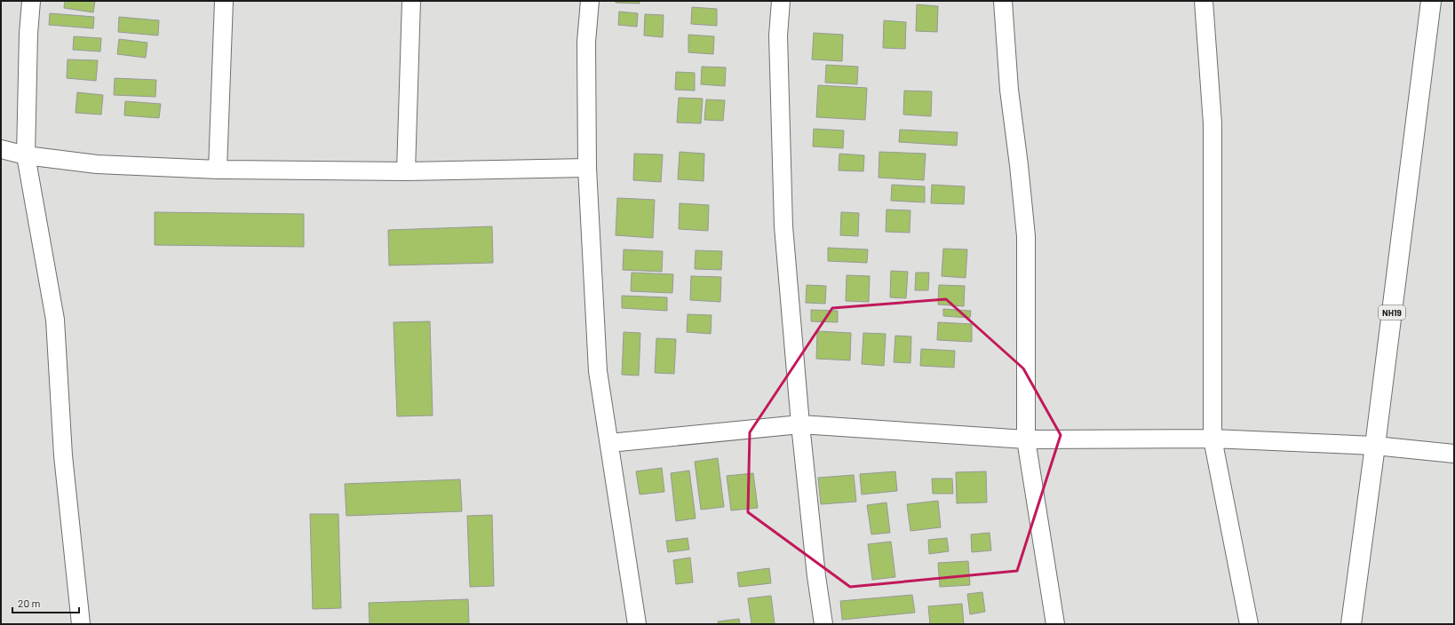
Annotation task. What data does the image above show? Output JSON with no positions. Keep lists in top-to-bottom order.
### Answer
{
  "streets": {
    "highway": ["NH19"]
  },
  "scale_bar": "20 m"
}
